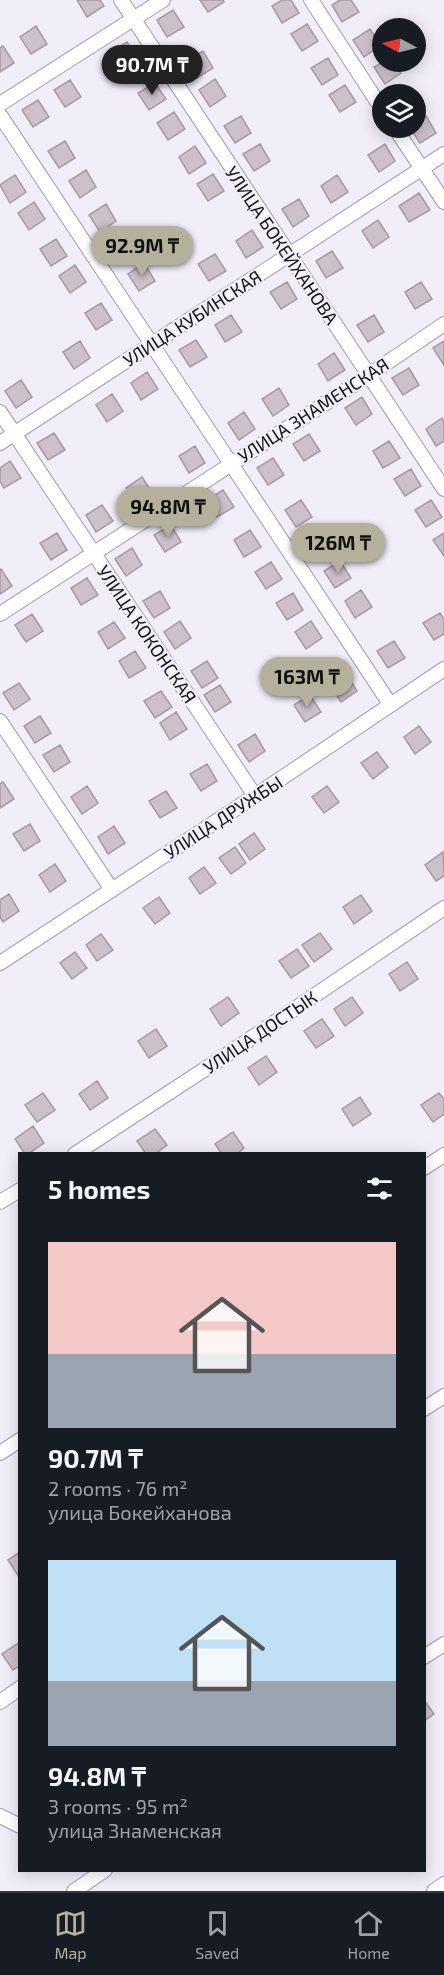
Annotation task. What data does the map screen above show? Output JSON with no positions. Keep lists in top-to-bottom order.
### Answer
{
  "streets": {
    "street": [
      "УЛИЦА БОКЕЙХАНОВА",
      "УЛИЦА КУБИНСКАЯ",
      "УЛИЦА ЗНАМЕНСКАЯ",
      "УЛИЦА КОКОНСКАЯ",
      "УЛИЦА ДРУЖБЫ",
      "УЛИЦА ДОСТЫК"
    ]
  },
  "crossings": [
    ["УЛИЦА БОКЕЙХАНОВА", "УЛИЦА КУБИНСКАЯ"],
    ["УЛИЦА БОКЕЙХАНОВА", "УЛИЦА ЗНАМЕНСКАЯ"],
    ["УЛИЦА КУБИНСКАЯ", "УЛИЦА КОКОНСКАЯ"],
    ["УЛИЦА ЗНАМЕНСКАЯ", "УЛИЦА КОКОНСКАЯ"],
    ["УЛИЦА КОКОНСКАЯ", "УЛИЦА ДРУЖБЫ"]
  ],
  "north": "left",
  "page": {
    "price": [
      "90.7M ₸",
      "92.9M ₸",
      "94.8M ₸",
      "126M ₸",
      "163M ₸"
    ],
    "heading": "5 homes",
    "list": [
      {
        "name": "90.7M ₸",
        "note": "2 rooms · 76 m² · улица Бокейханова"
      },
      {
        "name": "94.8M ₸",
        "note": "3 rooms · 95 m² · улица Знаменская"
      }
    ],
    "tabs": ["Map", "Saved", "Home"]
  }
}
